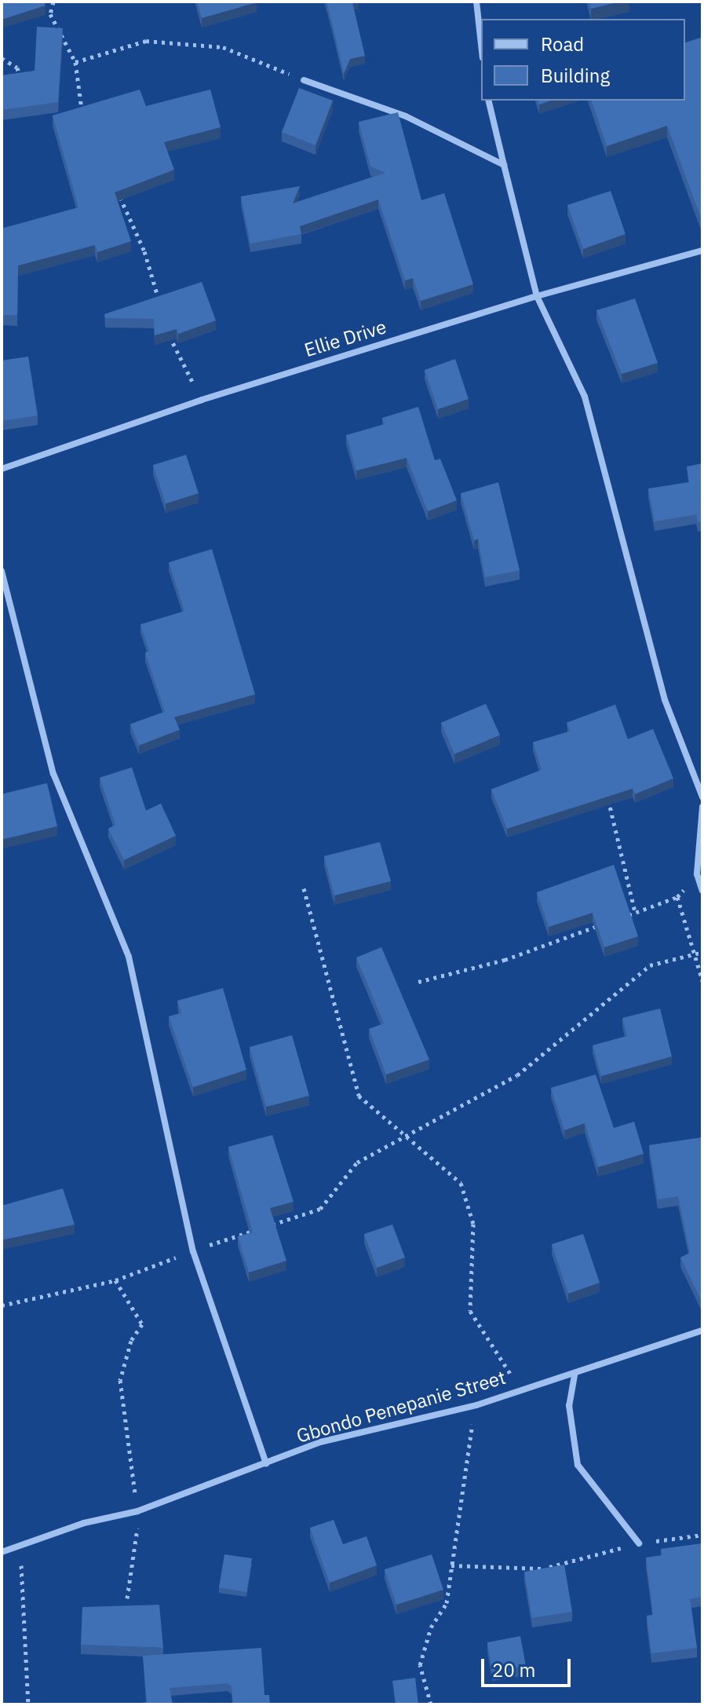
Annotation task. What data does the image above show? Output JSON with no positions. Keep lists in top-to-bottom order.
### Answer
{
  "streets": {
    "street": ["Ellie Drive", "Gbondo Penepanie Street"]
  },
  "legend": ["Road", "Building"],
  "scale_bar": "20 m"
}
